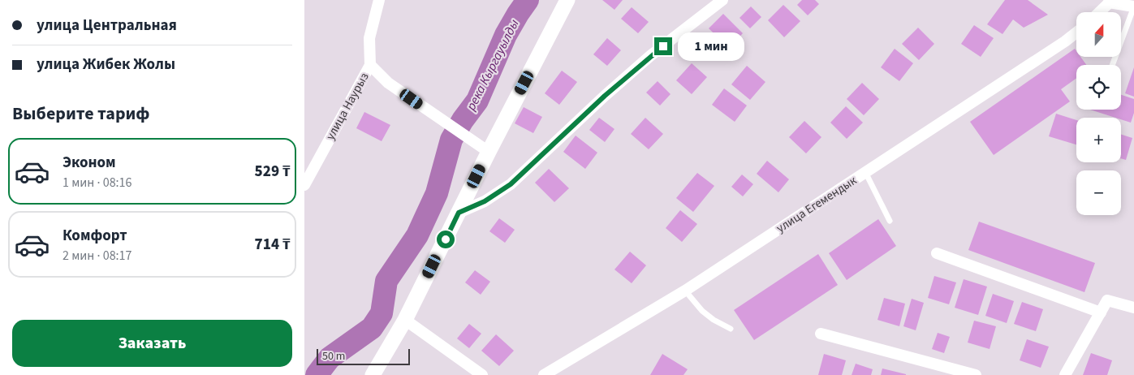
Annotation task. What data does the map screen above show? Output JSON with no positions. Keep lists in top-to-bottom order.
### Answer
{
  "streets": {
    "street": ["улица Наурыз", "улица Егемендык"]
  },
  "water": ["река Кыргауылды"],
  "scale_bar": "50 m",
  "north": "top",
  "page": {
    "banner": ["улица Центральная", "улица Жибек Жолы"],
    "map_buttons": ["+", "−"],
    "bubble": "1 мин",
    "heading": "Выберите тариф",
    "list": [
      {
        "name": "Эконом",
        "note": "1 мин · 08:16",
        "value": "529 ₸"
      },
      {
        "name": "Комфорт",
        "note": "2 мин · 08:17",
        "value": "714 ₸"
      }
    ],
    "buttons": "Заказать",
    "scale": "50 m"
  }
}
